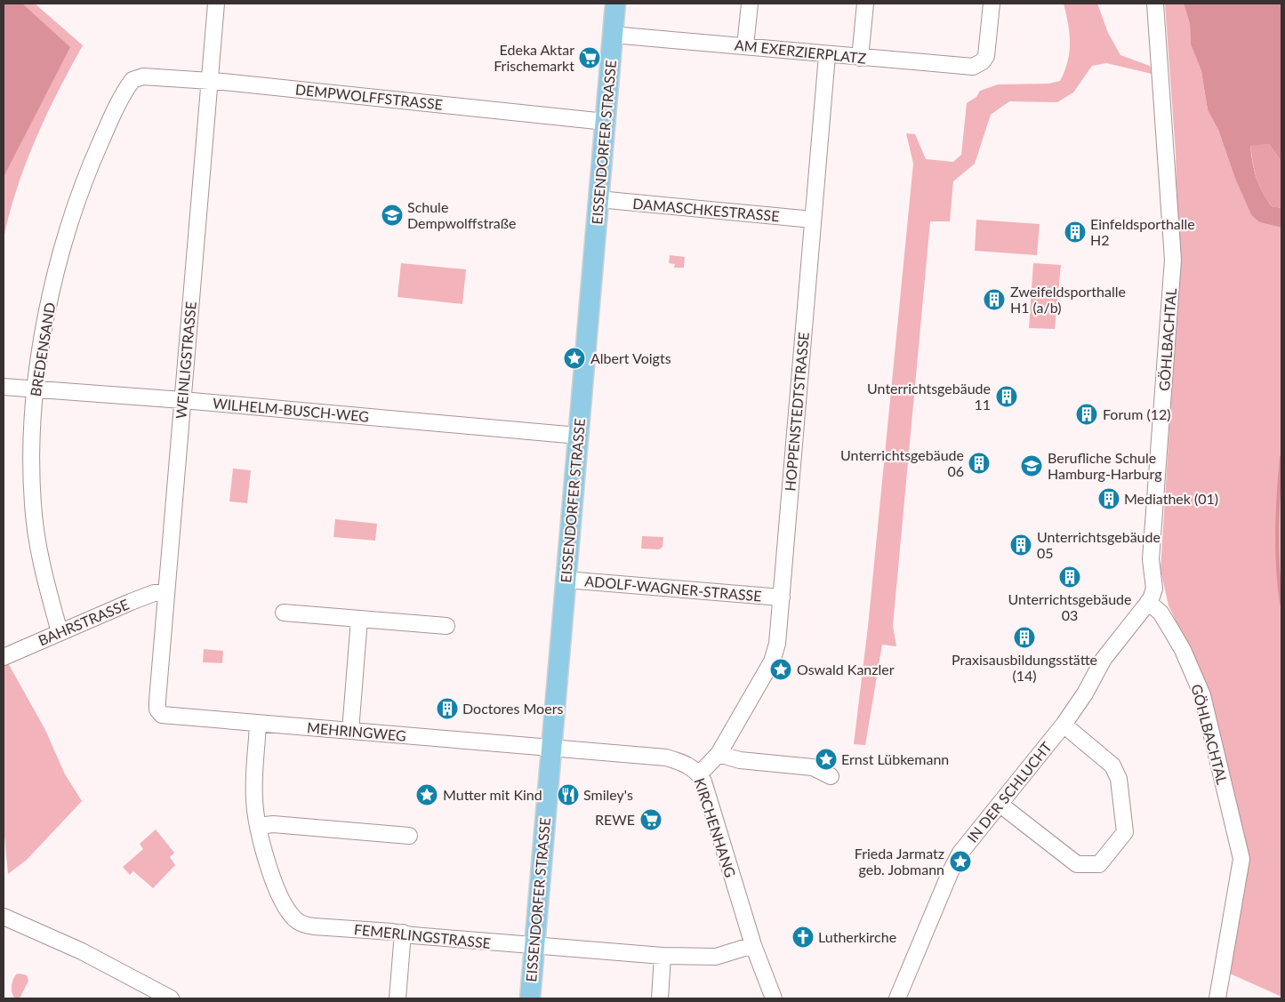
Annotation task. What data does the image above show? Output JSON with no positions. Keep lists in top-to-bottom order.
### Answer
{
  "streets": {
    "main road": ["EISSENDORFER STRASSE"],
    "street": [
      "AM EXERZIERPLATZ",
      "DEMPWOLFFSTRASSE",
      "DAMASCHKESTRASSE",
      "GÖHLBACHTAL",
      "BREDENSAND",
      "WEINLIGSTRASSE",
      "WILHELM-BUSCH-WEG",
      "HOPPENSTEDTSTRASSE",
      "ADOLF-WAGNER-STRASSE",
      "BAHRSTRASSE",
      "MEHRINGWEG",
      "IN DER SCHLUCHT",
      "KIRCHENHANG",
      "FEMERLINGSTRASSE"
    ]
  },
  "crossings": [
    ["AM EXERZIERPLATZ", "EISSENDORFER STRASSE"],
    ["AM EXERZIERPLATZ", "HOPPENSTEDTSTRASSE"],
    ["DEMPWOLFFSTRASSE", "EISSENDORFER STRASSE"],
    ["DEMPWOLFFSTRASSE", "BREDENSAND"],
    ["DEMPWOLFFSTRASSE", "WEINLIGSTRASSE"],
    ["EISSENDORFER STRASSE", "DAMASCHKESTRASSE"],
    ["EISSENDORFER STRASSE", "WILHELM-BUSCH-WEG"],
    ["EISSENDORFER STRASSE", "ADOLF-WAGNER-STRASSE"],
    ["EISSENDORFER STRASSE", "MEHRINGWEG"],
    ["EISSENDORFER STRASSE", "KIRCHENHANG"],
    ["EISSENDORFER STRASSE", "FEMERLINGSTRASSE"],
    ["DAMASCHKESTRASSE", "HOPPENSTEDTSTRASSE"],
    ["GÖHLBACHTAL", "IN DER SCHLUCHT"],
    ["BREDENSAND", "WILHELM-BUSCH-WEG"],
    ["BREDENSAND", "BAHRSTRASSE"],
    ["WEINLIGSTRASSE", "WILHELM-BUSCH-WEG"],
    ["WEINLIGSTRASSE", "BAHRSTRASSE"],
    ["WEINLIGSTRASSE", "MEHRINGWEG"],
    ["HOPPENSTEDTSTRASSE", "ADOLF-WAGNER-STRASSE"],
    ["HOPPENSTEDTSTRASSE", "KIRCHENHANG"],
    ["MEHRINGWEG", "KIRCHENHANG"],
    ["MEHRINGWEG", "FEMERLINGSTRASSE"],
    ["KIRCHENHANG", "FEMERLINGSTRASSE"]
  ],
  "places": {
    "supermarket": ["Edeka Aktar Frischemarkt", "REWE"],
    "school or university": ["Schule Dempwolffstraße", "Berufliche Schule Hamburg-Harburg"],
    "building": [
      "Einfeldsporthalle H2",
      "Zweifeldsporthalle H1 (a/b)",
      "Unterrichtsgebäude 11",
      "Forum (12)",
      "Unterrichtsgebäude 06",
      "Mediathek (01)",
      "Unterrichtsgebäude 05",
      "Unterrichtsgebäude 03",
      "Praxisausbildungsstätte (14)",
      "Doctores Moers"
    ],
    "place": [
      "Albert Voigts",
      "Oswald Kanzler",
      "Ernst Lübkemann",
      "Mutter mit Kind",
      "Frieda Jarmatz geb. Jobmann"
    ],
    "restaurant": ["Smiley's"],
    "church": ["Lutherkirche"]
  }
}
